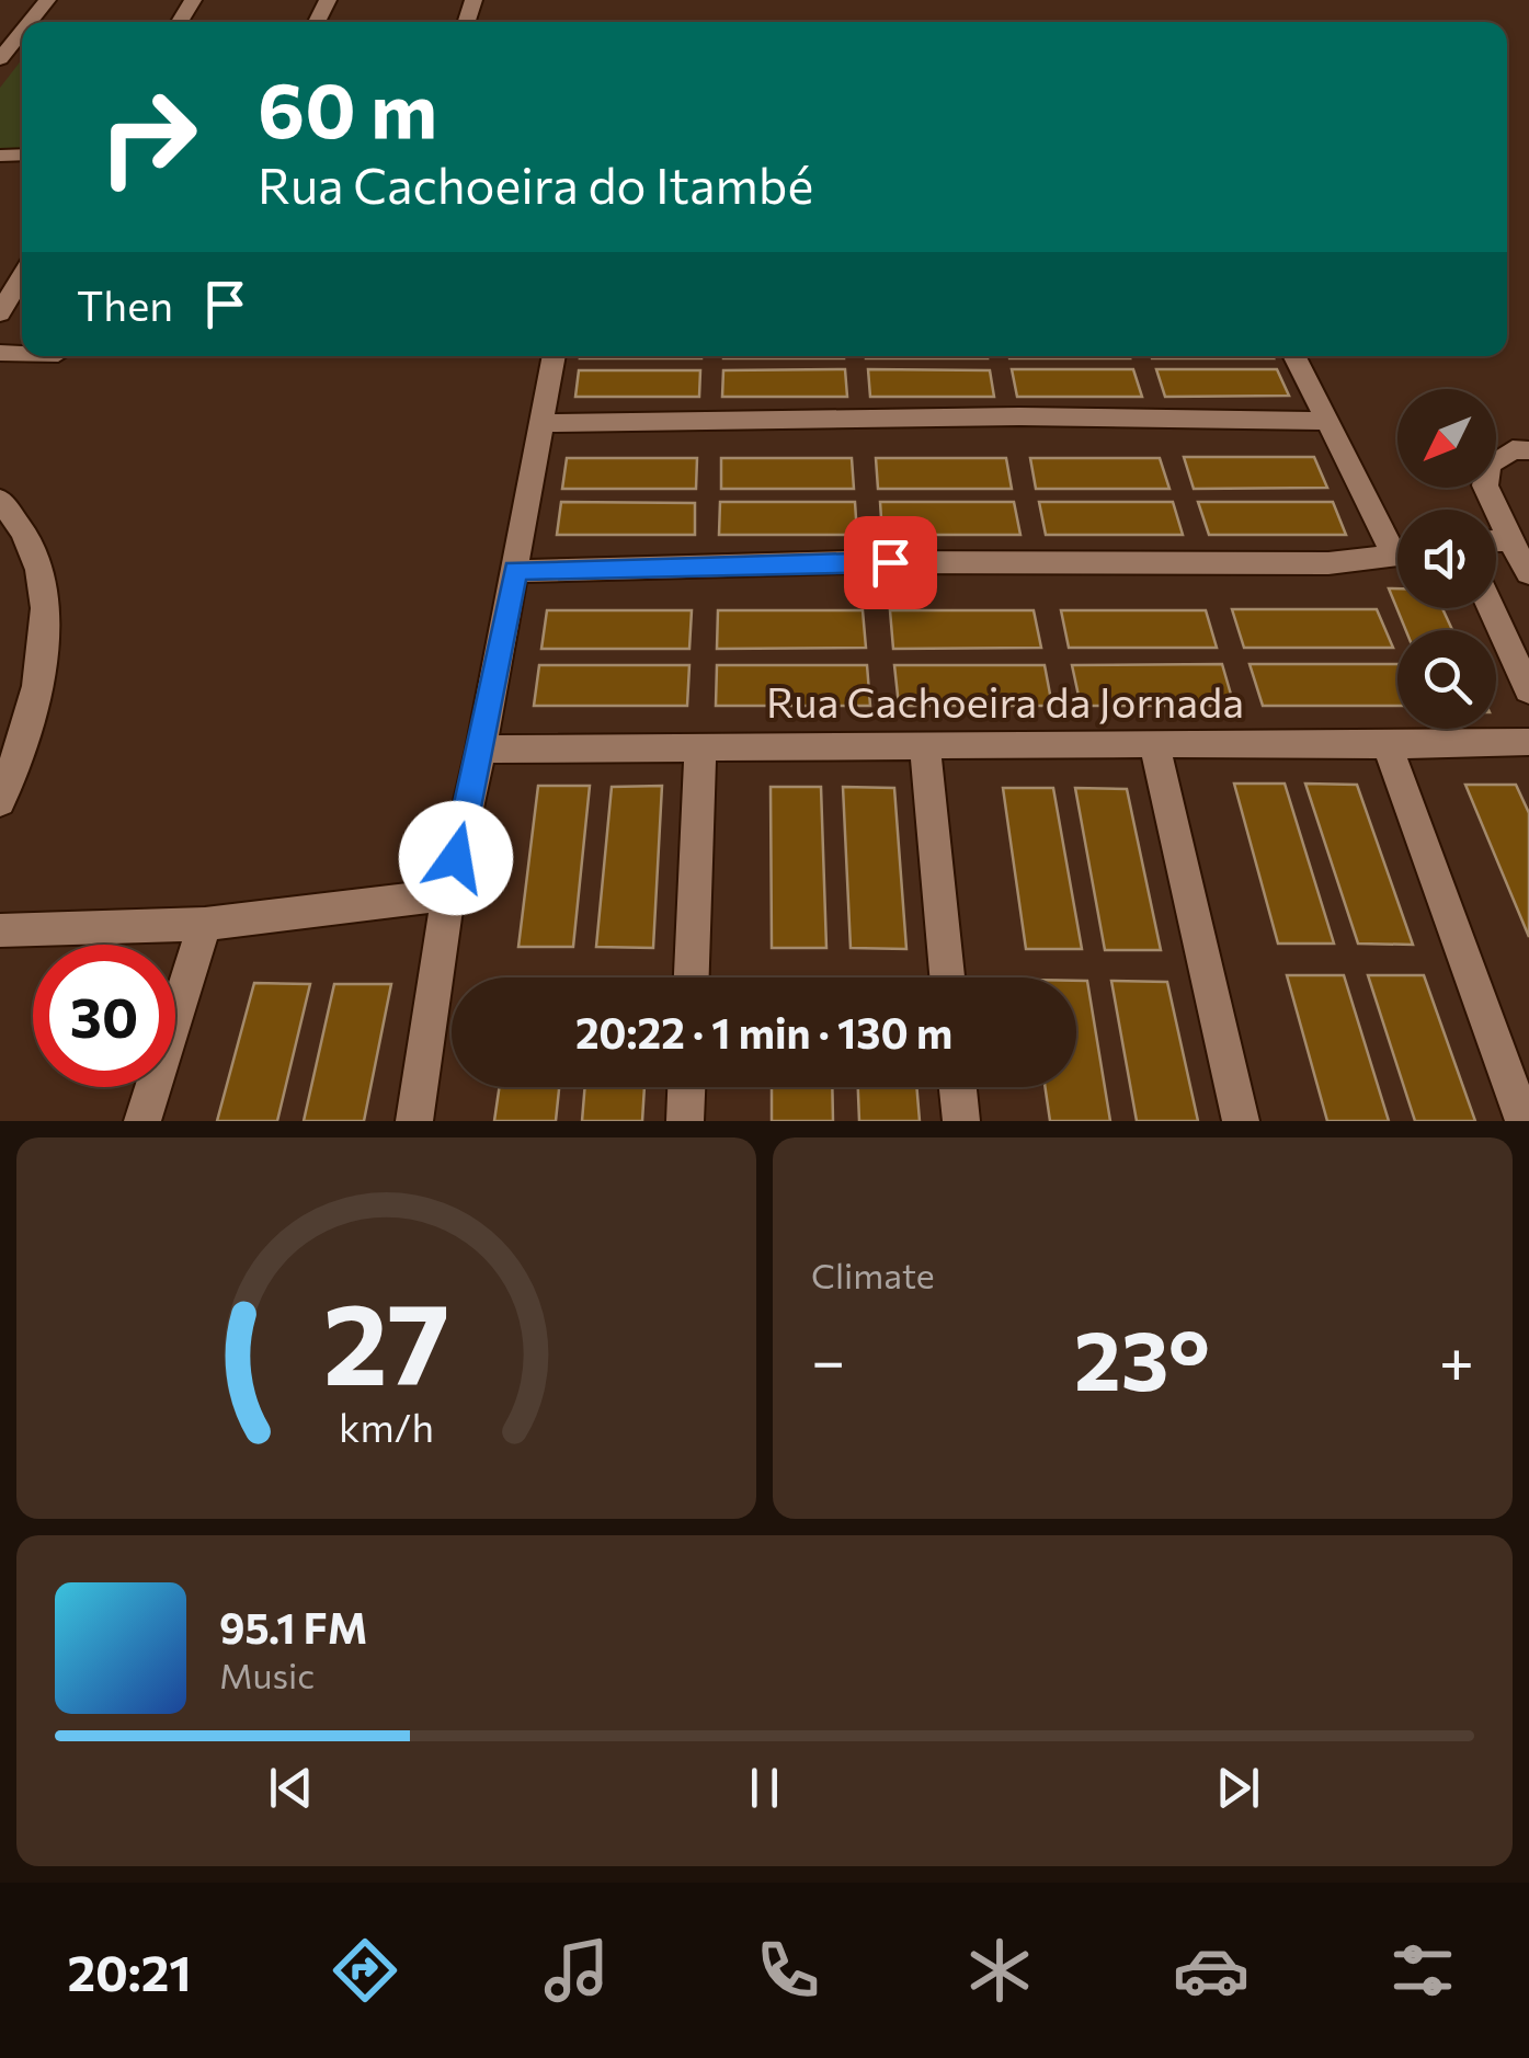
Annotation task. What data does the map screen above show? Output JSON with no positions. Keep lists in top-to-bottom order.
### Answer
{
  "streets": {
    "street": ["Rua Cachoeira da Jornada"]
  },
  "north": "bottom left",
  "page": {
    "turn": ["60 m", "Rua Cachoeira do Itambé"],
    "then": "Then",
    "limit": "30",
    "trip": "20:22 · 1 min · 130 m",
    "tile": "Climate",
    "heat": ["−", "23°", "+"],
    "song": ["95.1 FM", "Music"],
    "tabs": "20:21",
    "gauge": ["27", "km/h"]
  }
}
